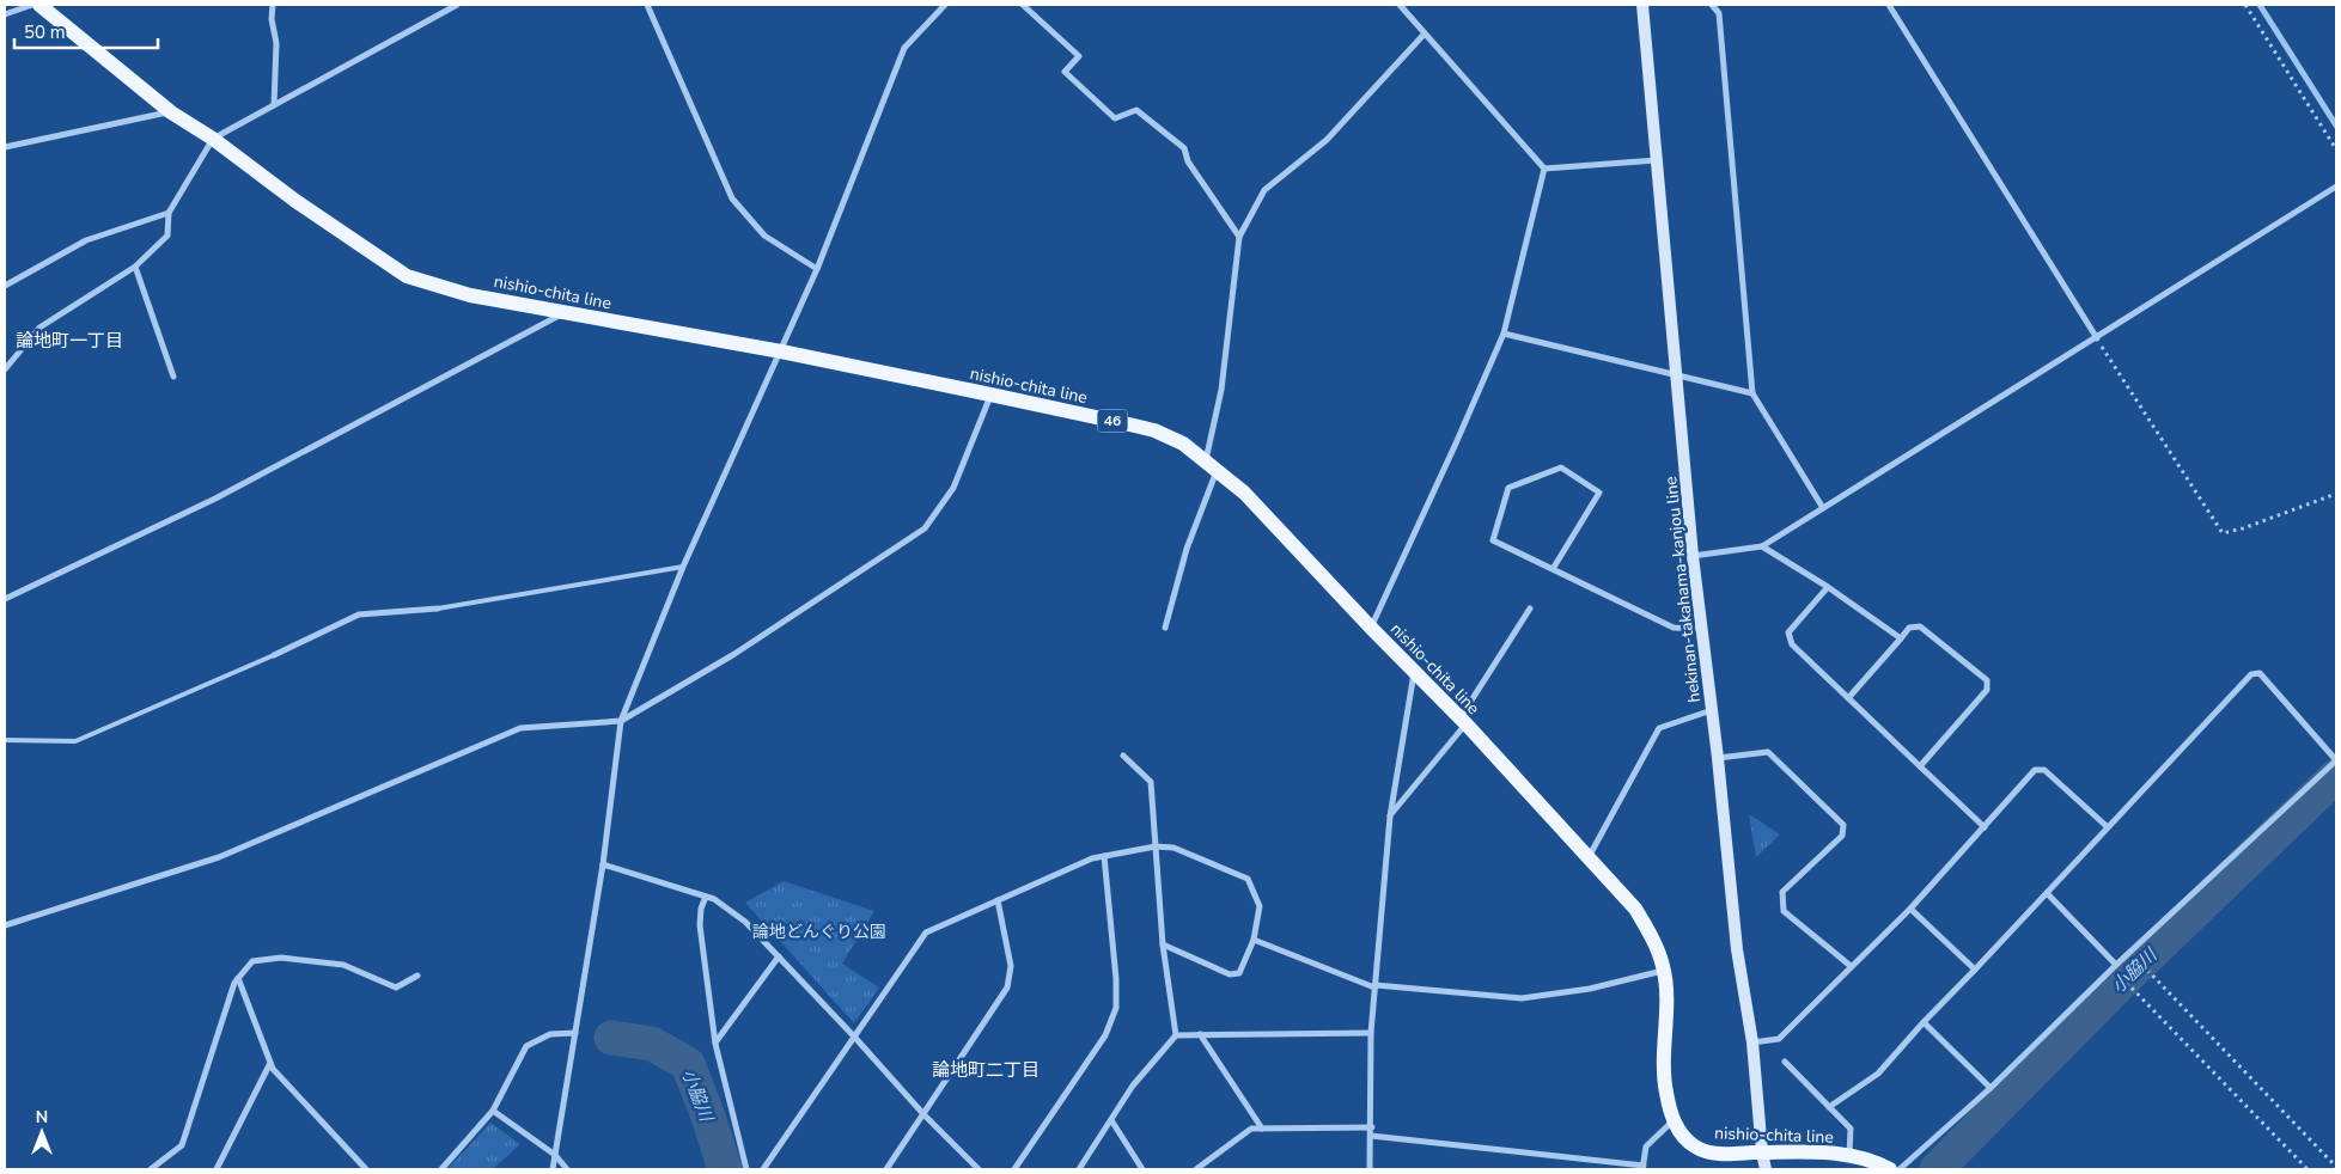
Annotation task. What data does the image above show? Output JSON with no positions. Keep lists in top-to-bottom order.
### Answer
{
  "streets": {
    "main road": ["nishio-chita line", "46", "hekinan-takahama-kanjou line"]
  },
  "crossings": [
    ["nishio-chita line", "hekinan-takahama-kanjou line"]
  ],
  "districts": ["論地町一丁目", "論地町二丁目"],
  "water": ["小脇川"],
  "parks": ["論地どんぐり公園"],
  "scale_bar": "50 m",
  "north": "top"
}
